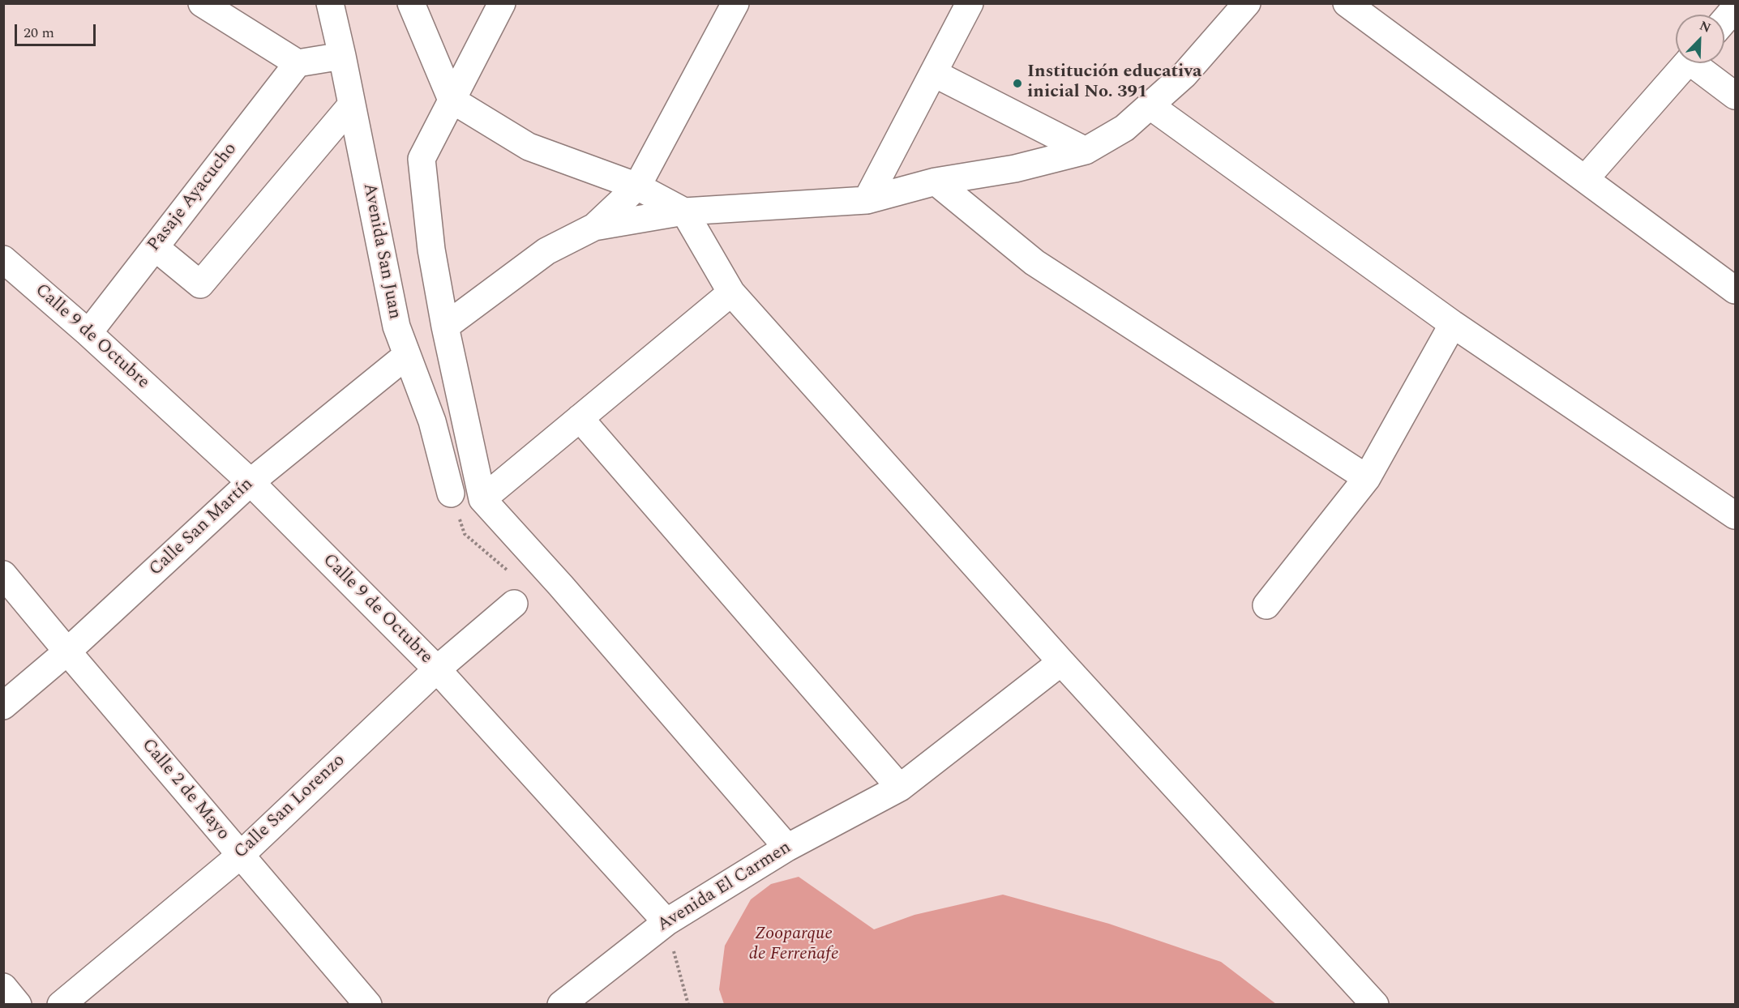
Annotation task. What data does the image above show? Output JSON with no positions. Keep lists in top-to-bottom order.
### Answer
{
  "streets": {
    "street": [
      "Pasaje Ayacucho",
      "Avenida San Juan",
      "Calle 9 de Octubre",
      "Calle San Martín",
      "Calle 2 de Mayo",
      "Calle San Lorenzo",
      "Avenida El Carmen"
    ]
  },
  "crossings": [
    ["Pasaje Ayacucho", "Calle 9 de Octubre"],
    ["Avenida San Juan", "Calle San Martín"],
    ["Calle 9 de Octubre", "Calle San Martín"],
    ["Calle 9 de Octubre", "Calle San Lorenzo"],
    ["Calle 9 de Octubre", "Avenida El Carmen"],
    ["Calle San Martín", "Calle 2 de Mayo"],
    ["Calle 2 de Mayo", "Calle San Lorenzo"]
  ],
  "parks": ["Zooparque de Ferreñafe"],
  "places": ["Institución educativa inicial No. 391"],
  "scale_bar": "20 m",
  "north": "top right"
}
